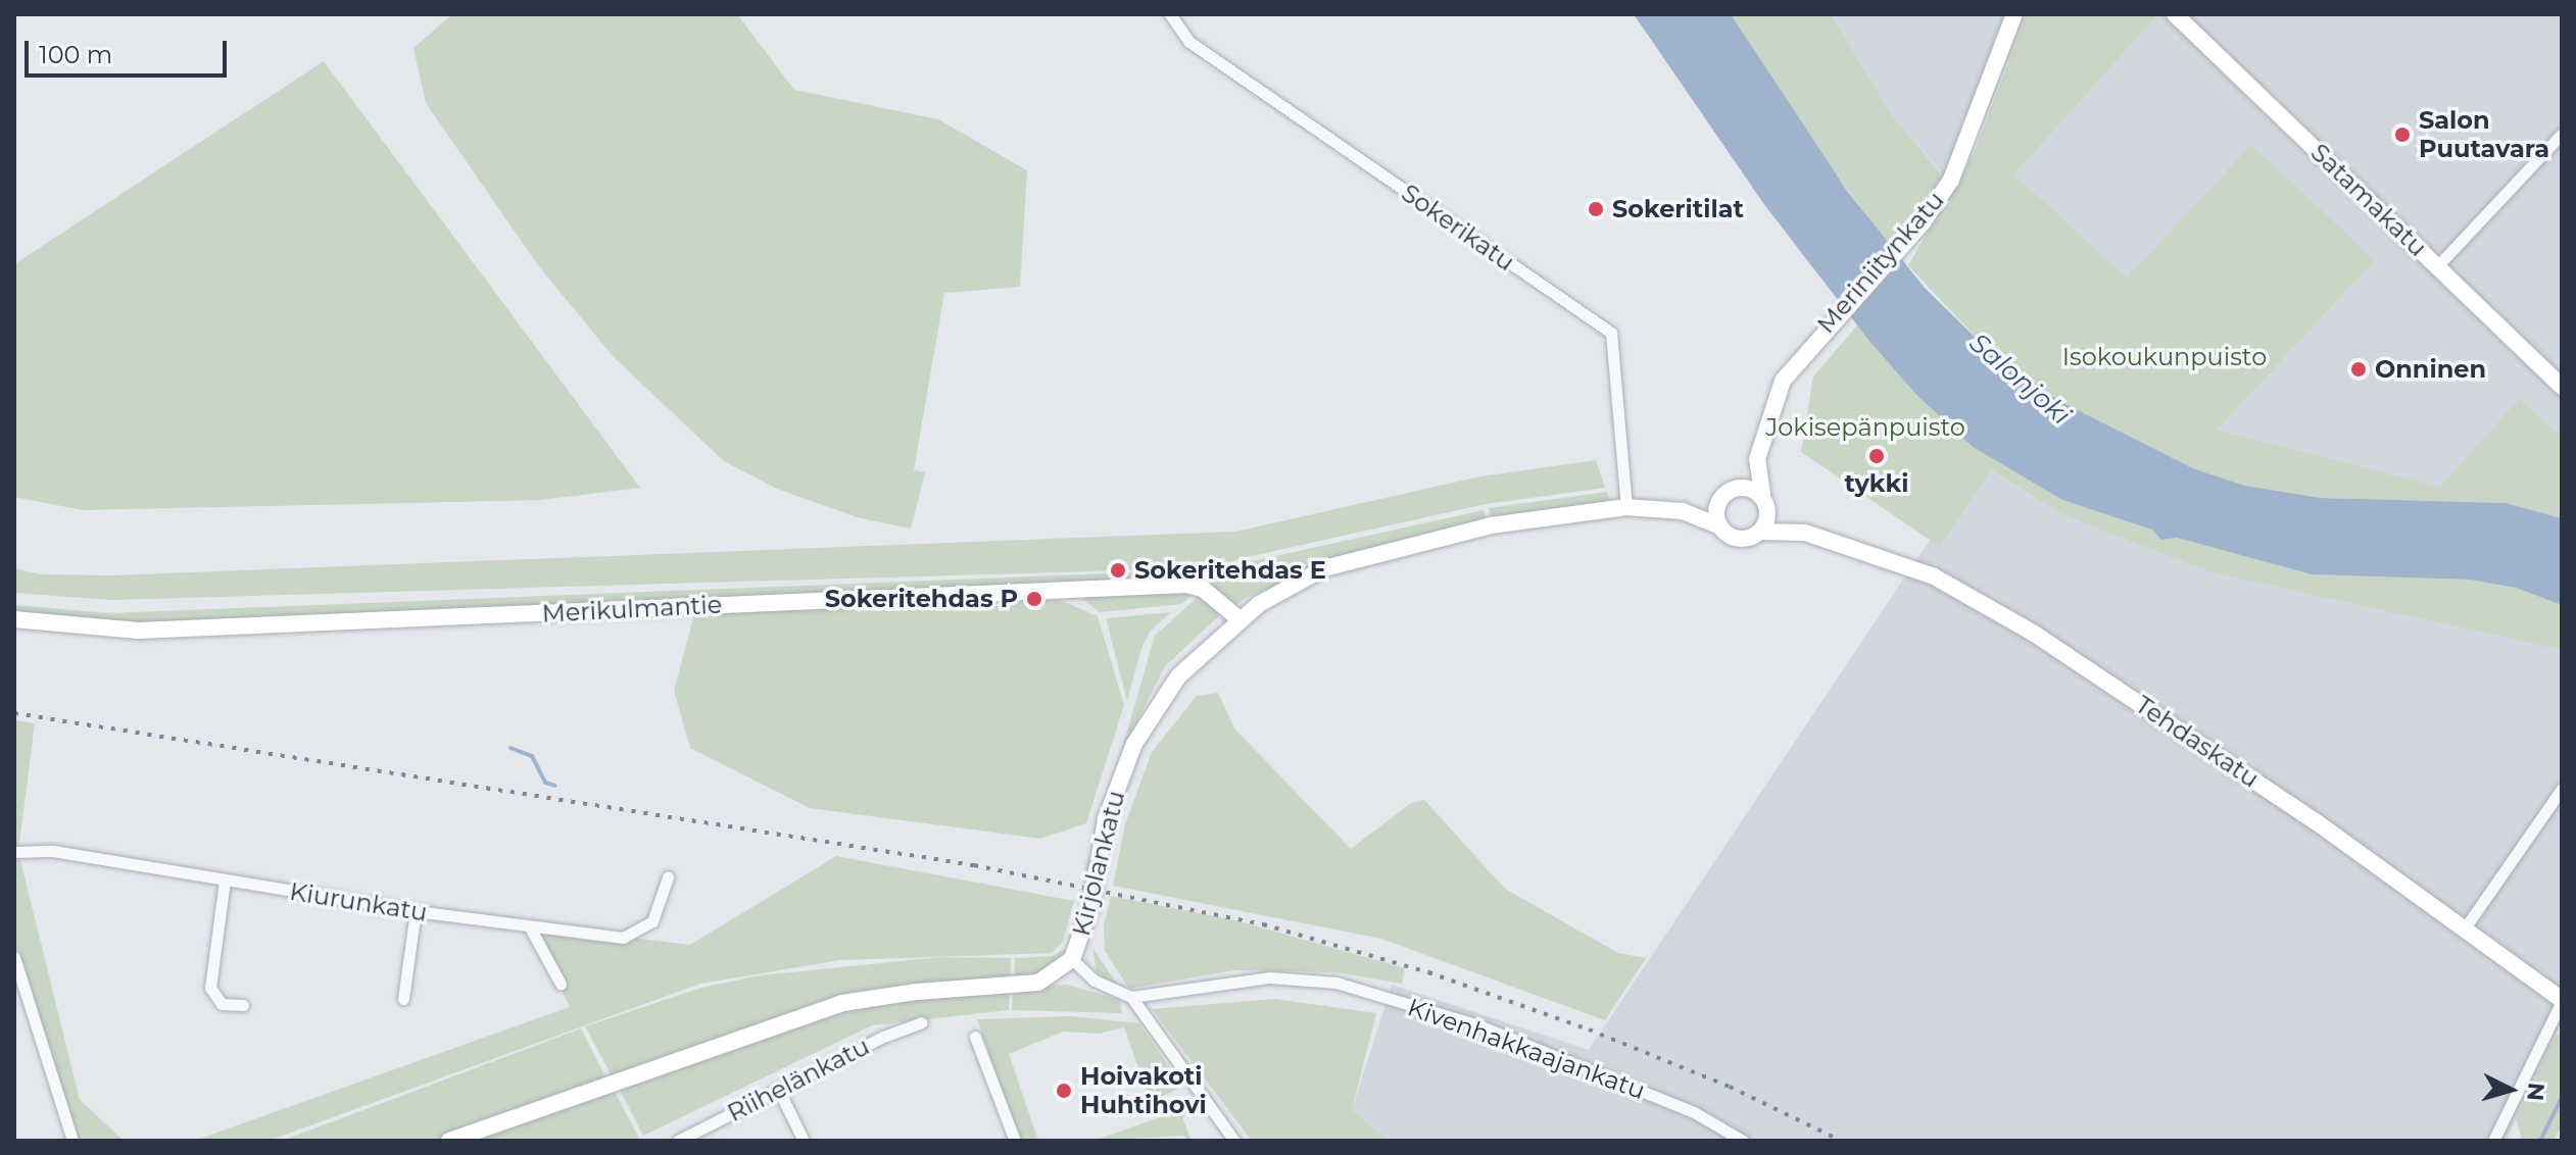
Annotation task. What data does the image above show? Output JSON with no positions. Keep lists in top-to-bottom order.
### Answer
{
  "streets": {
    "street": [
      "Satamakatu",
      "Sokerikatu",
      "Meriniitynkatu",
      "Merikulmantie",
      "Tehdaskatu",
      "Kirjolankatu",
      "Kiurunkatu",
      "Kivenhakkaajankatu",
      "Riihelänkatu"
    ]
  },
  "crossings": [
    ["Sokerikatu", "Kirjolankatu"],
    ["Meriniitynkatu", "Tehdaskatu"],
    ["Meriniitynkatu", "Kirjolankatu"],
    ["Merikulmantie", "Kirjolankatu"],
    ["Tehdaskatu", "Kirjolankatu"]
  ],
  "water": ["Salonjoki"],
  "parks": ["Isokoukunpuisto", "Jokisepänpuisto"],
  "places": [
    "Salon Puutavara",
    "Sokeritilat",
    "Onninen",
    "tykki",
    "Sokeritehdas E",
    "Sokeritehdas P",
    "Hoivakoti Huhtihovi"
  ],
  "scale_bar": "100 m",
  "north": "right"
}
